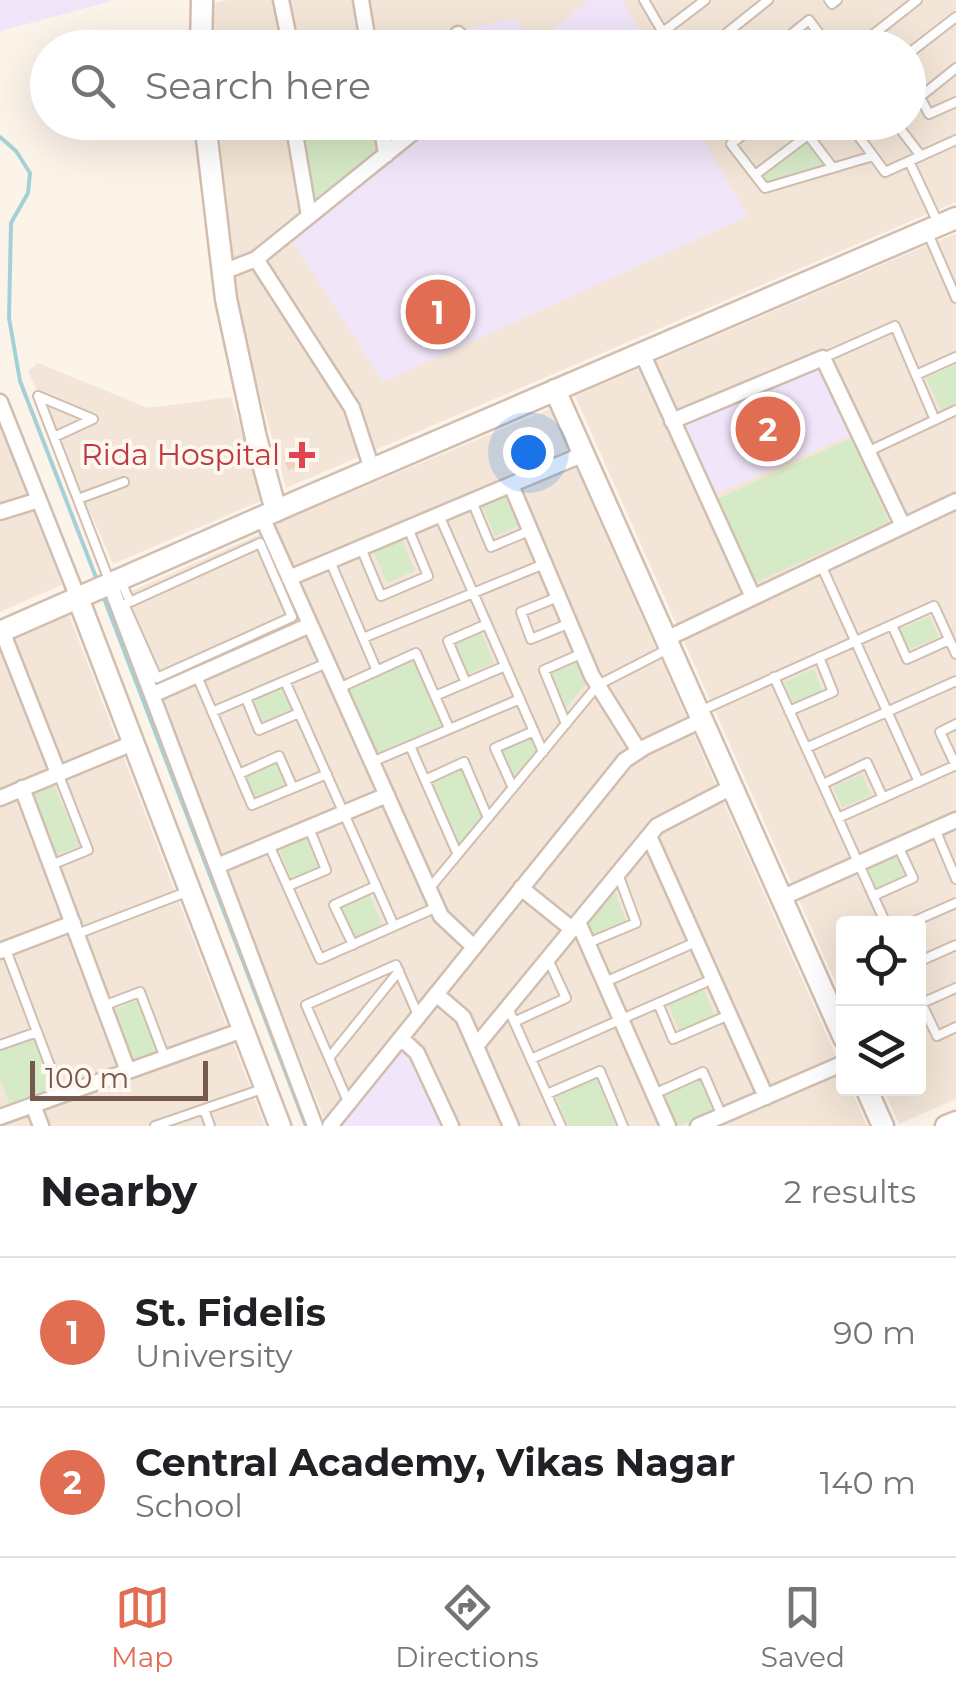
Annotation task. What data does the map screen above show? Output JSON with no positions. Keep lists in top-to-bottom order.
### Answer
{
  "places": {
    "health": ["Rida Hospital"]
  },
  "scale_bar": "100 m",
  "page": {
    "search": "Search here",
    "pins": ["1", "2"],
    "scale": "100 m",
    "heading": ["Nearby", "2 results"],
    "list": [
      {
        "mark": "1",
        "name": "St. Fidelis",
        "note": "University",
        "value": "90 m"
      },
      {
        "mark": "2",
        "name": "Central Academy, Vikas Nagar",
        "note": "School",
        "value": "140 m"
      }
    ],
    "nav": ["Map", "Directions", "Saved"]
  }
}
